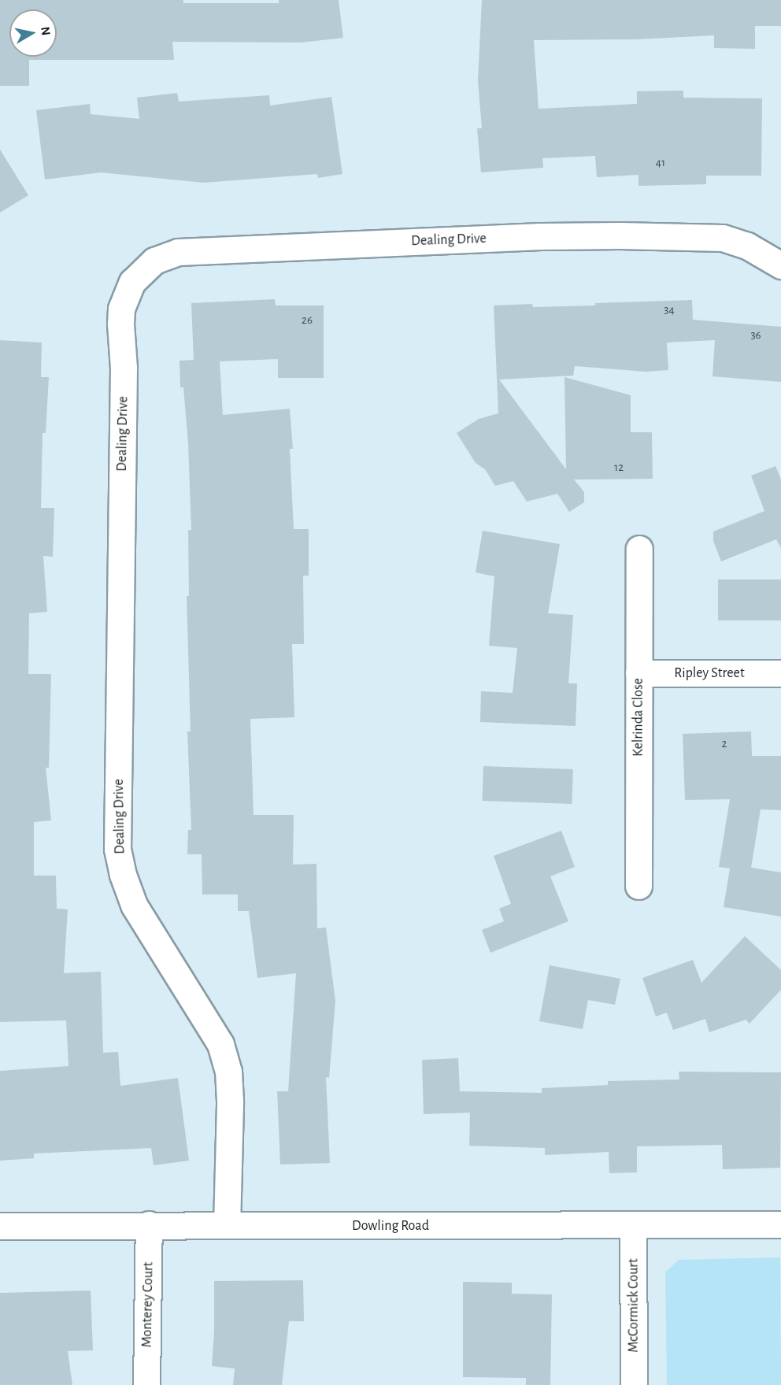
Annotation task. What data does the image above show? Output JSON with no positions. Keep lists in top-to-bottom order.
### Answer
{
  "streets": {
    "street": [
      "Dealing Drive",
      "Ripley Street",
      "Kelrinda Close",
      "Dowling Road",
      "Monterey Court",
      "McCormick Court"
    ]
  },
  "crossings": [
    ["Dealing Drive", "Dowling Road"],
    ["Ripley Street", "Kelrinda Close"],
    ["Dowling Road", "Monterey Court"],
    ["Dowling Road", "McCormick Court"]
  ],
  "house_numbers": [
    "41",
    "34",
    "26",
    "36",
    "12",
    "2"
  ],
  "north": "right"
}
